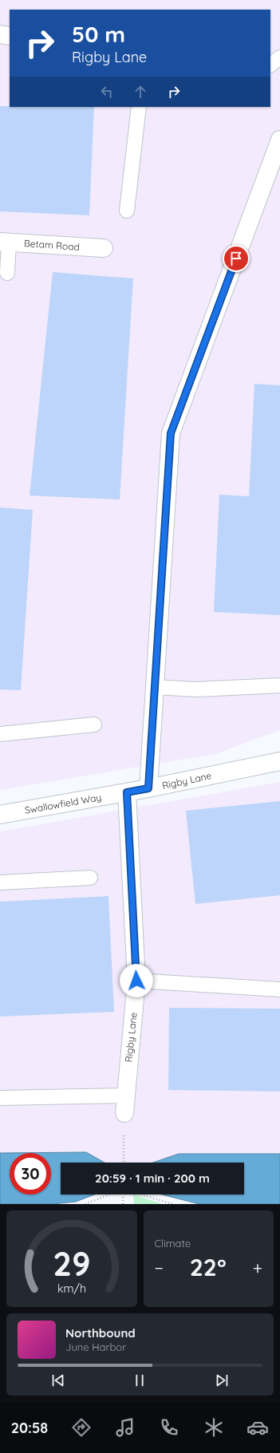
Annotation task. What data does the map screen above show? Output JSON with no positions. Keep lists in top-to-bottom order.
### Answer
{
  "streets": {
    "street": ["Betam Road", "Rigby Lane", "Swallowfield Way"]
  },
  "crossings": [
    ["Rigby Lane", "Swallowfield Way"]
  ],
  "page": {
    "turn": ["50 m", "Rigby Lane"],
    "limit": "30",
    "trip": "20:59 · 1 min · 200 m",
    "tile": "Climate",
    "heat": ["−", "22°", "+"],
    "song": ["Northbound", "June Harbor"],
    "tabs": "20:58",
    "gauge": ["29", "km/h"]
  }
}
